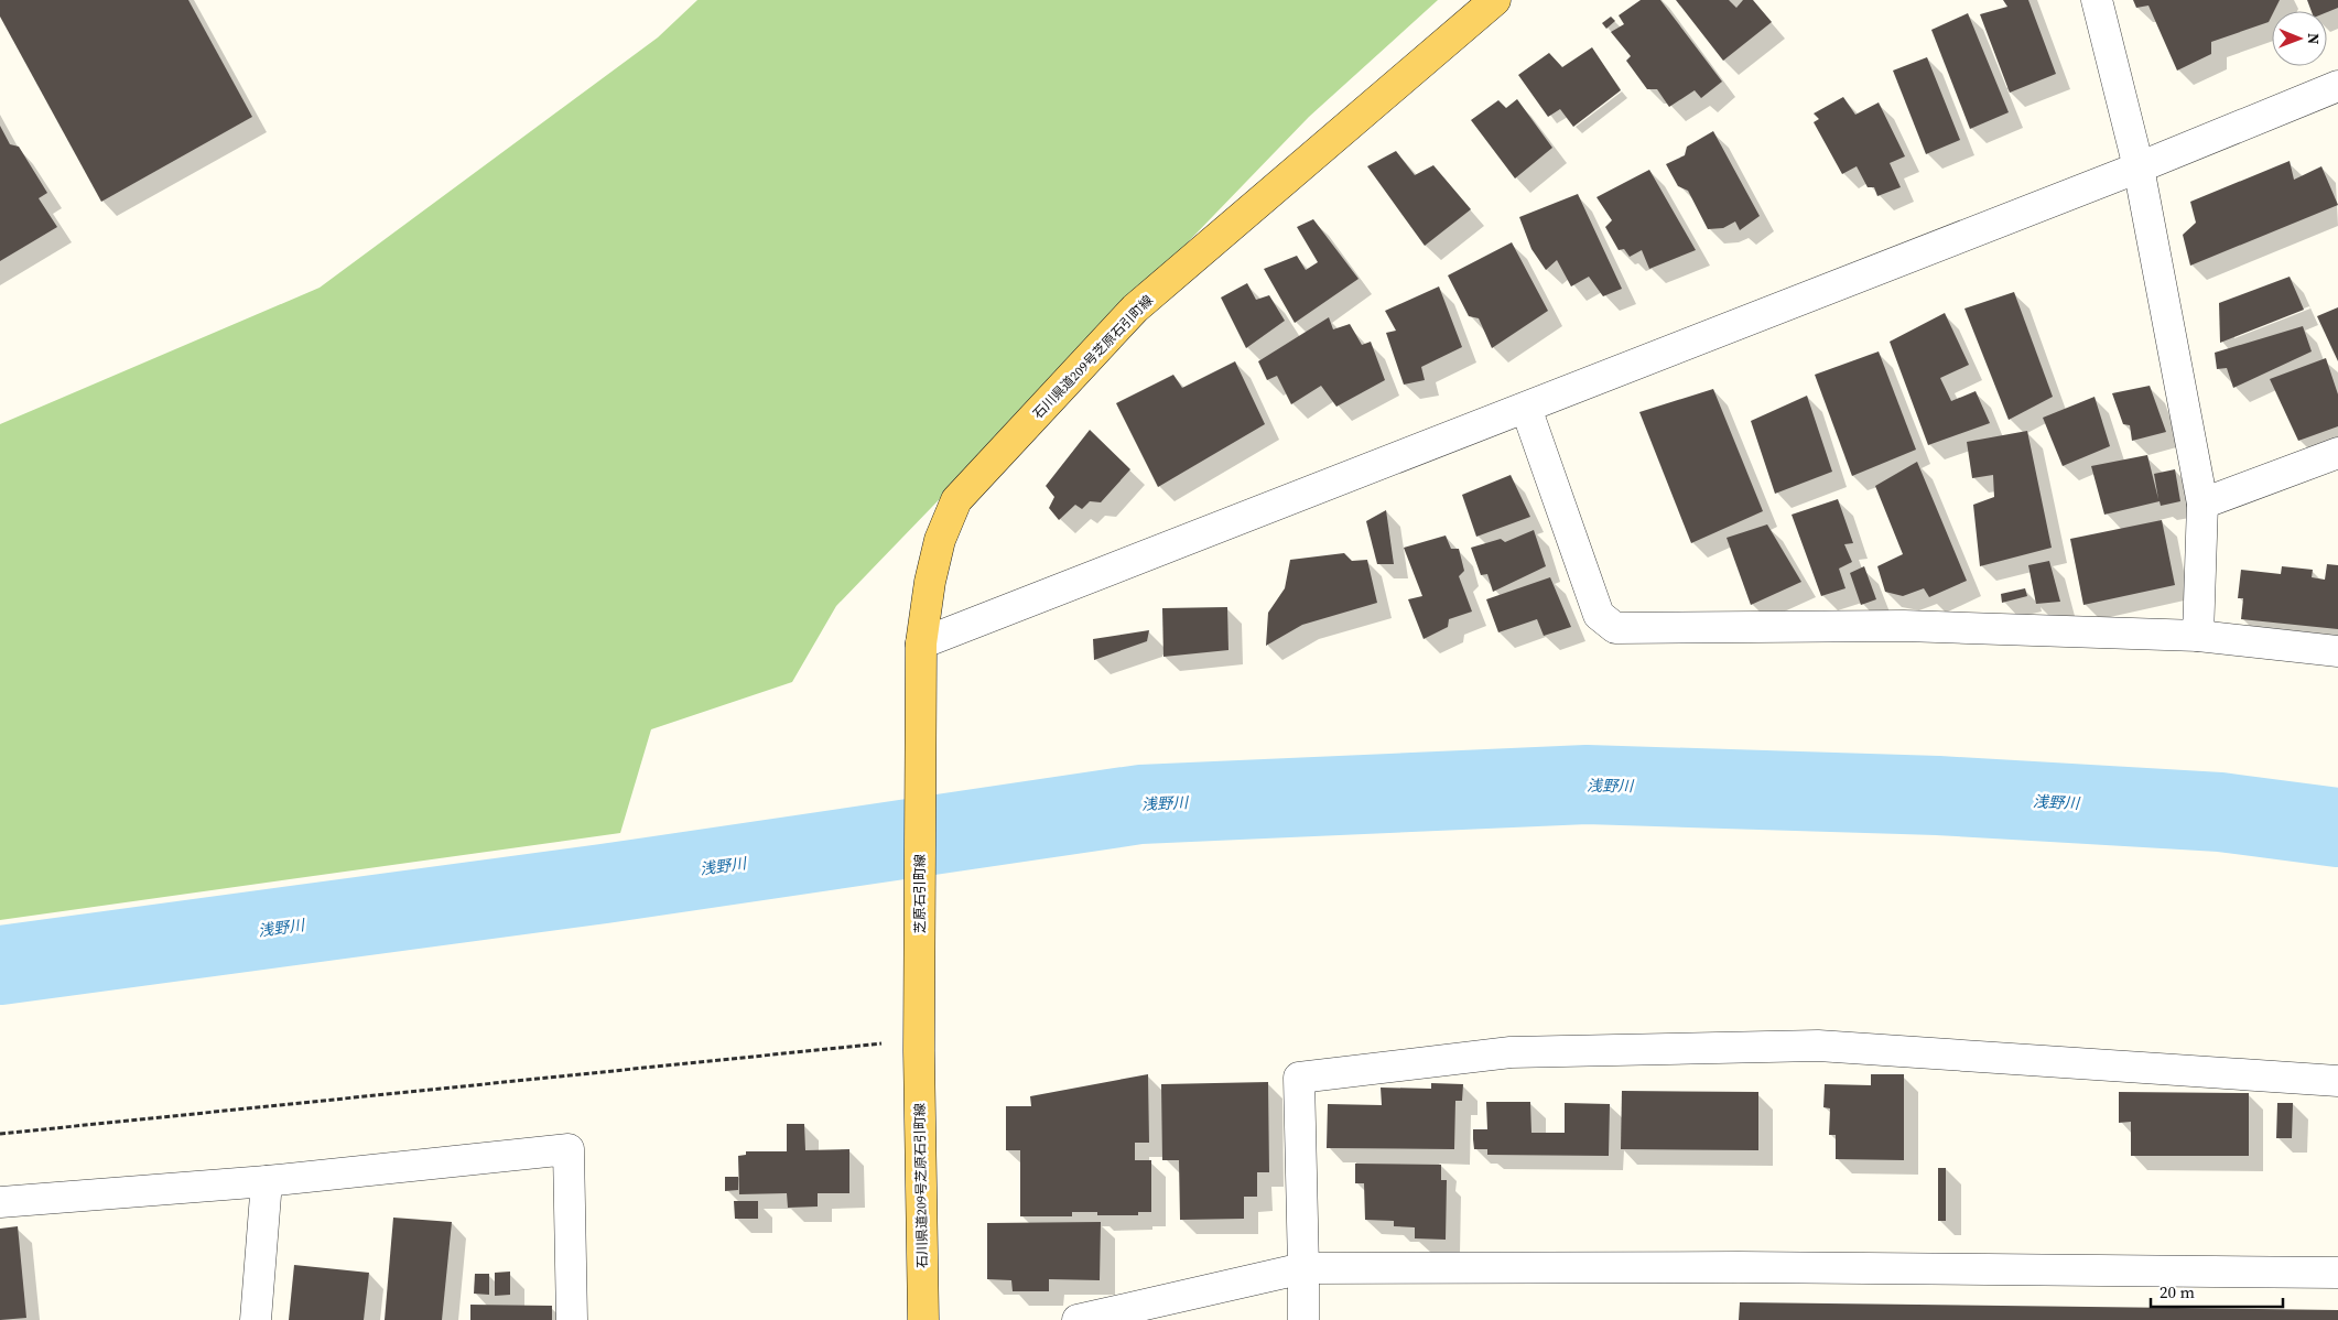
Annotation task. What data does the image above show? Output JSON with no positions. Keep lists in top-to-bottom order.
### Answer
{
  "streets": {
    "main road": ["石川県道209号芝原石引町線", "芝原石引町線"]
  },
  "crossings": [
    ["石川県道209号芝原石引町線", "芝原石引町線"]
  ],
  "water": ["浅野川"],
  "scale_bar": "20 m",
  "north": "right"
}
